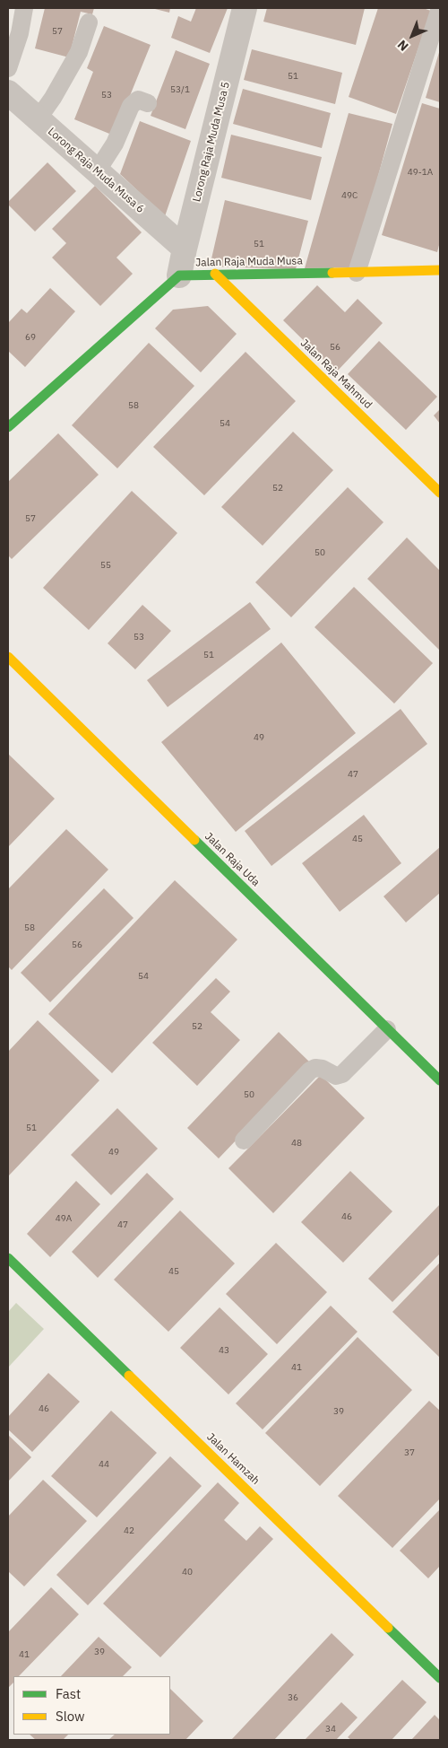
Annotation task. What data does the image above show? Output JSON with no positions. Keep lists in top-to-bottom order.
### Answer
{
  "streets": {
    "street": [
      "Lorong Raja Muda Musa 5",
      "Lorong Raja Muda Musa 6",
      "Jalan Raja Muda Musa",
      "Jalan Raja Mahmud",
      "Jalan Raja Uda",
      "Jalan Hamzah"
    ]
  },
  "crossings": [
    ["Lorong Raja Muda Musa 5", "Lorong Raja Muda Musa 6"],
    ["Lorong Raja Muda Musa 5", "Jalan Raja Muda Musa"],
    ["Jalan Raja Muda Musa", "Jalan Raja Mahmud"]
  ],
  "house_numbers": [
    "57",
    "51",
    "53/1",
    "53",
    "49-1A",
    "49C",
    "51",
    "69",
    "56",
    "58",
    "54",
    "52",
    "57",
    "50",
    "55",
    "53",
    "51",
    "49",
    "47",
    "45",
    "58",
    "56",
    "54",
    "52",
    "50",
    "51",
    "48",
    "49",
    "46",
    "49A",
    "47",
    "45",
    "43",
    "41",
    "46",
    "39",
    "37",
    "44",
    "42",
    "40",
    "39",
    "41",
    "36",
    "34"
  ],
  "legend": ["Fast", "Slow"],
  "north": "bottom left"
}
